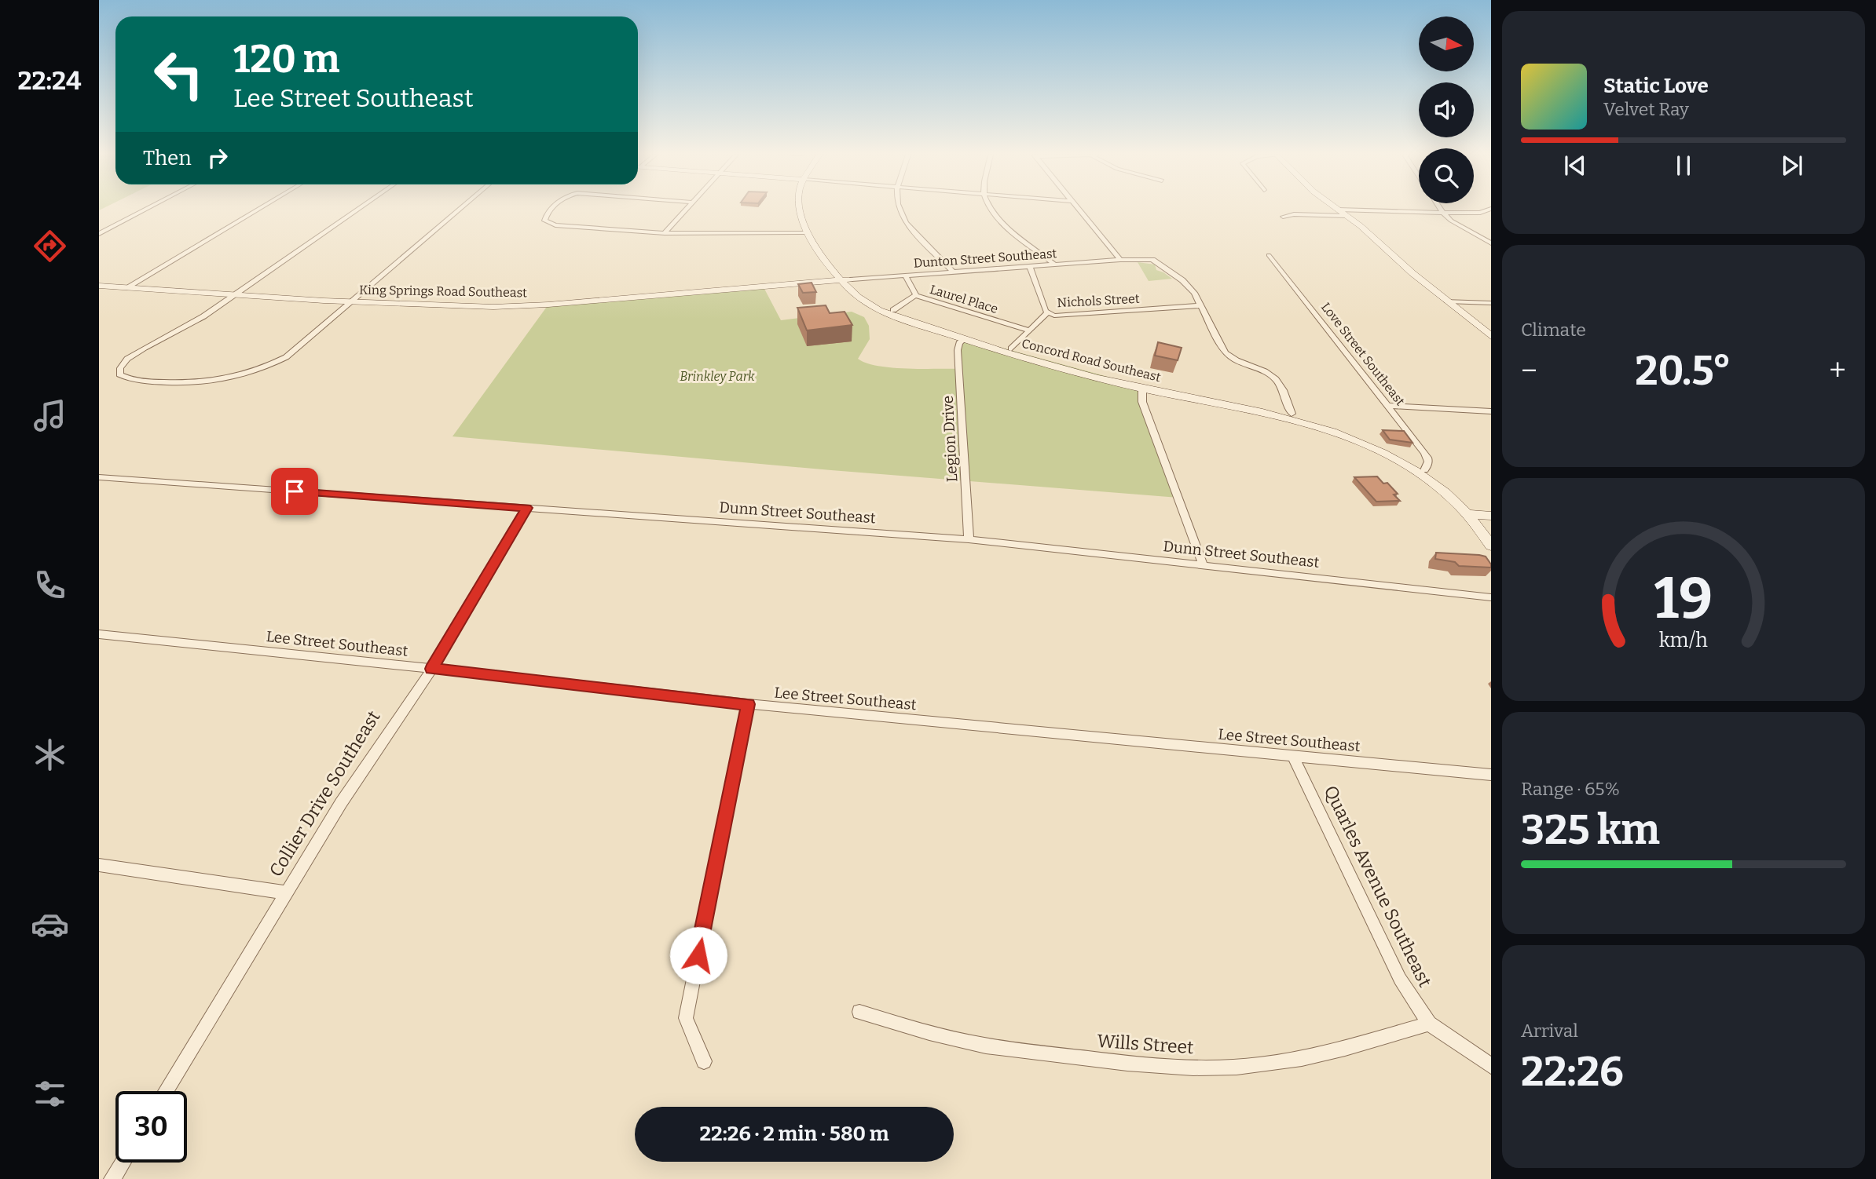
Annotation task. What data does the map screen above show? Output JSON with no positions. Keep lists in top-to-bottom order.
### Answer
{
  "streets": {
    "main road": ["King Springs Road Southeast", "Concord Road Southeast"],
    "street": [
      "Dunton Street Southeast",
      "Laurel Place",
      "Nichols Street",
      "Love Street Southeast",
      "Legion Drive",
      "Dunn Street Southeast",
      "Lee Street Southeast",
      "Collier Drive Southeast",
      "Quarles Avenue Southeast",
      "Wills Street"
    ]
  },
  "crossings": [
    ["Dunton Street Southeast", "King Springs Road Southeast"],
    ["Dunton Street Southeast", "Laurel Place"],
    ["Dunton Street Southeast", "Nichols Street"],
    ["Dunton Street Southeast", "Concord Road Southeast"],
    ["King Springs Road Southeast", "Concord Road Southeast"],
    ["Love Street Southeast", "Concord Road Southeast"],
    ["Concord Road Southeast", "Legion Drive"],
    ["Legion Drive", "Dunn Street Southeast"],
    ["Dunn Street Southeast", "Collier Drive Southeast"],
    ["Lee Street Southeast", "Collier Drive Southeast"],
    ["Lee Street Southeast", "Quarles Avenue Southeast"],
    ["Quarles Avenue Southeast", "Wills Street"]
  ],
  "parks": ["Brinkley Park"],
  "north": "right",
  "page": {
    "tabs": "22:24",
    "turn": ["120 m", "Lee Street Southeast"],
    "song": ["Static Love", "Velvet Ray"],
    "then": "Then",
    "tile": [
      "Climate",
      ["Range · 65%", "325 km"],
      ["Arrival", "22:26"]
    ],
    "heat": ["−", "20.5°", "+"],
    "limit": "30",
    "trip": "22:26 · 2 min · 580 m",
    "gauge": ["19", "km/h"]
  }
}
